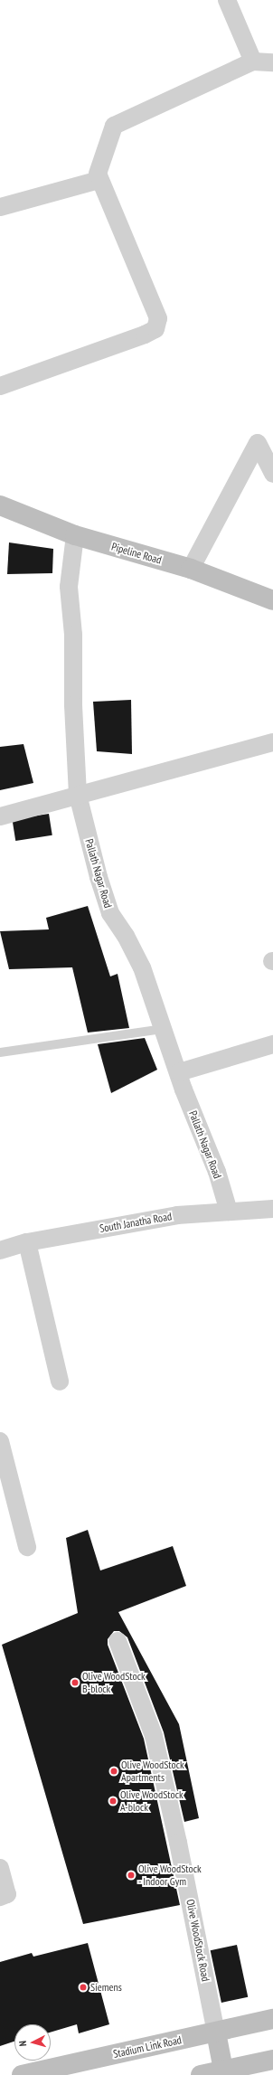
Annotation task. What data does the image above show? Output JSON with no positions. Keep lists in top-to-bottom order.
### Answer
{
  "streets": {
    "street": [
      "Pipeline Road",
      "Pallath Nagar Road",
      "South Janatha Road",
      "Olive WoodStock Road",
      "Stadium Link Road"
    ]
  },
  "crossings": [
    ["Pipeline Road", "Pallath Nagar Road"],
    ["Pallath Nagar Road", "South Janatha Road"],
    ["Olive WoodStock Road", "Stadium Link Road"]
  ],
  "places": [
    "Olive WoodStock B-block",
    "Olive WoodStock Apartments",
    "Olive WoodStock A-block",
    "Olive WoodStock - Indoor Gym",
    "Siemens"
  ],
  "north": "left"
}
